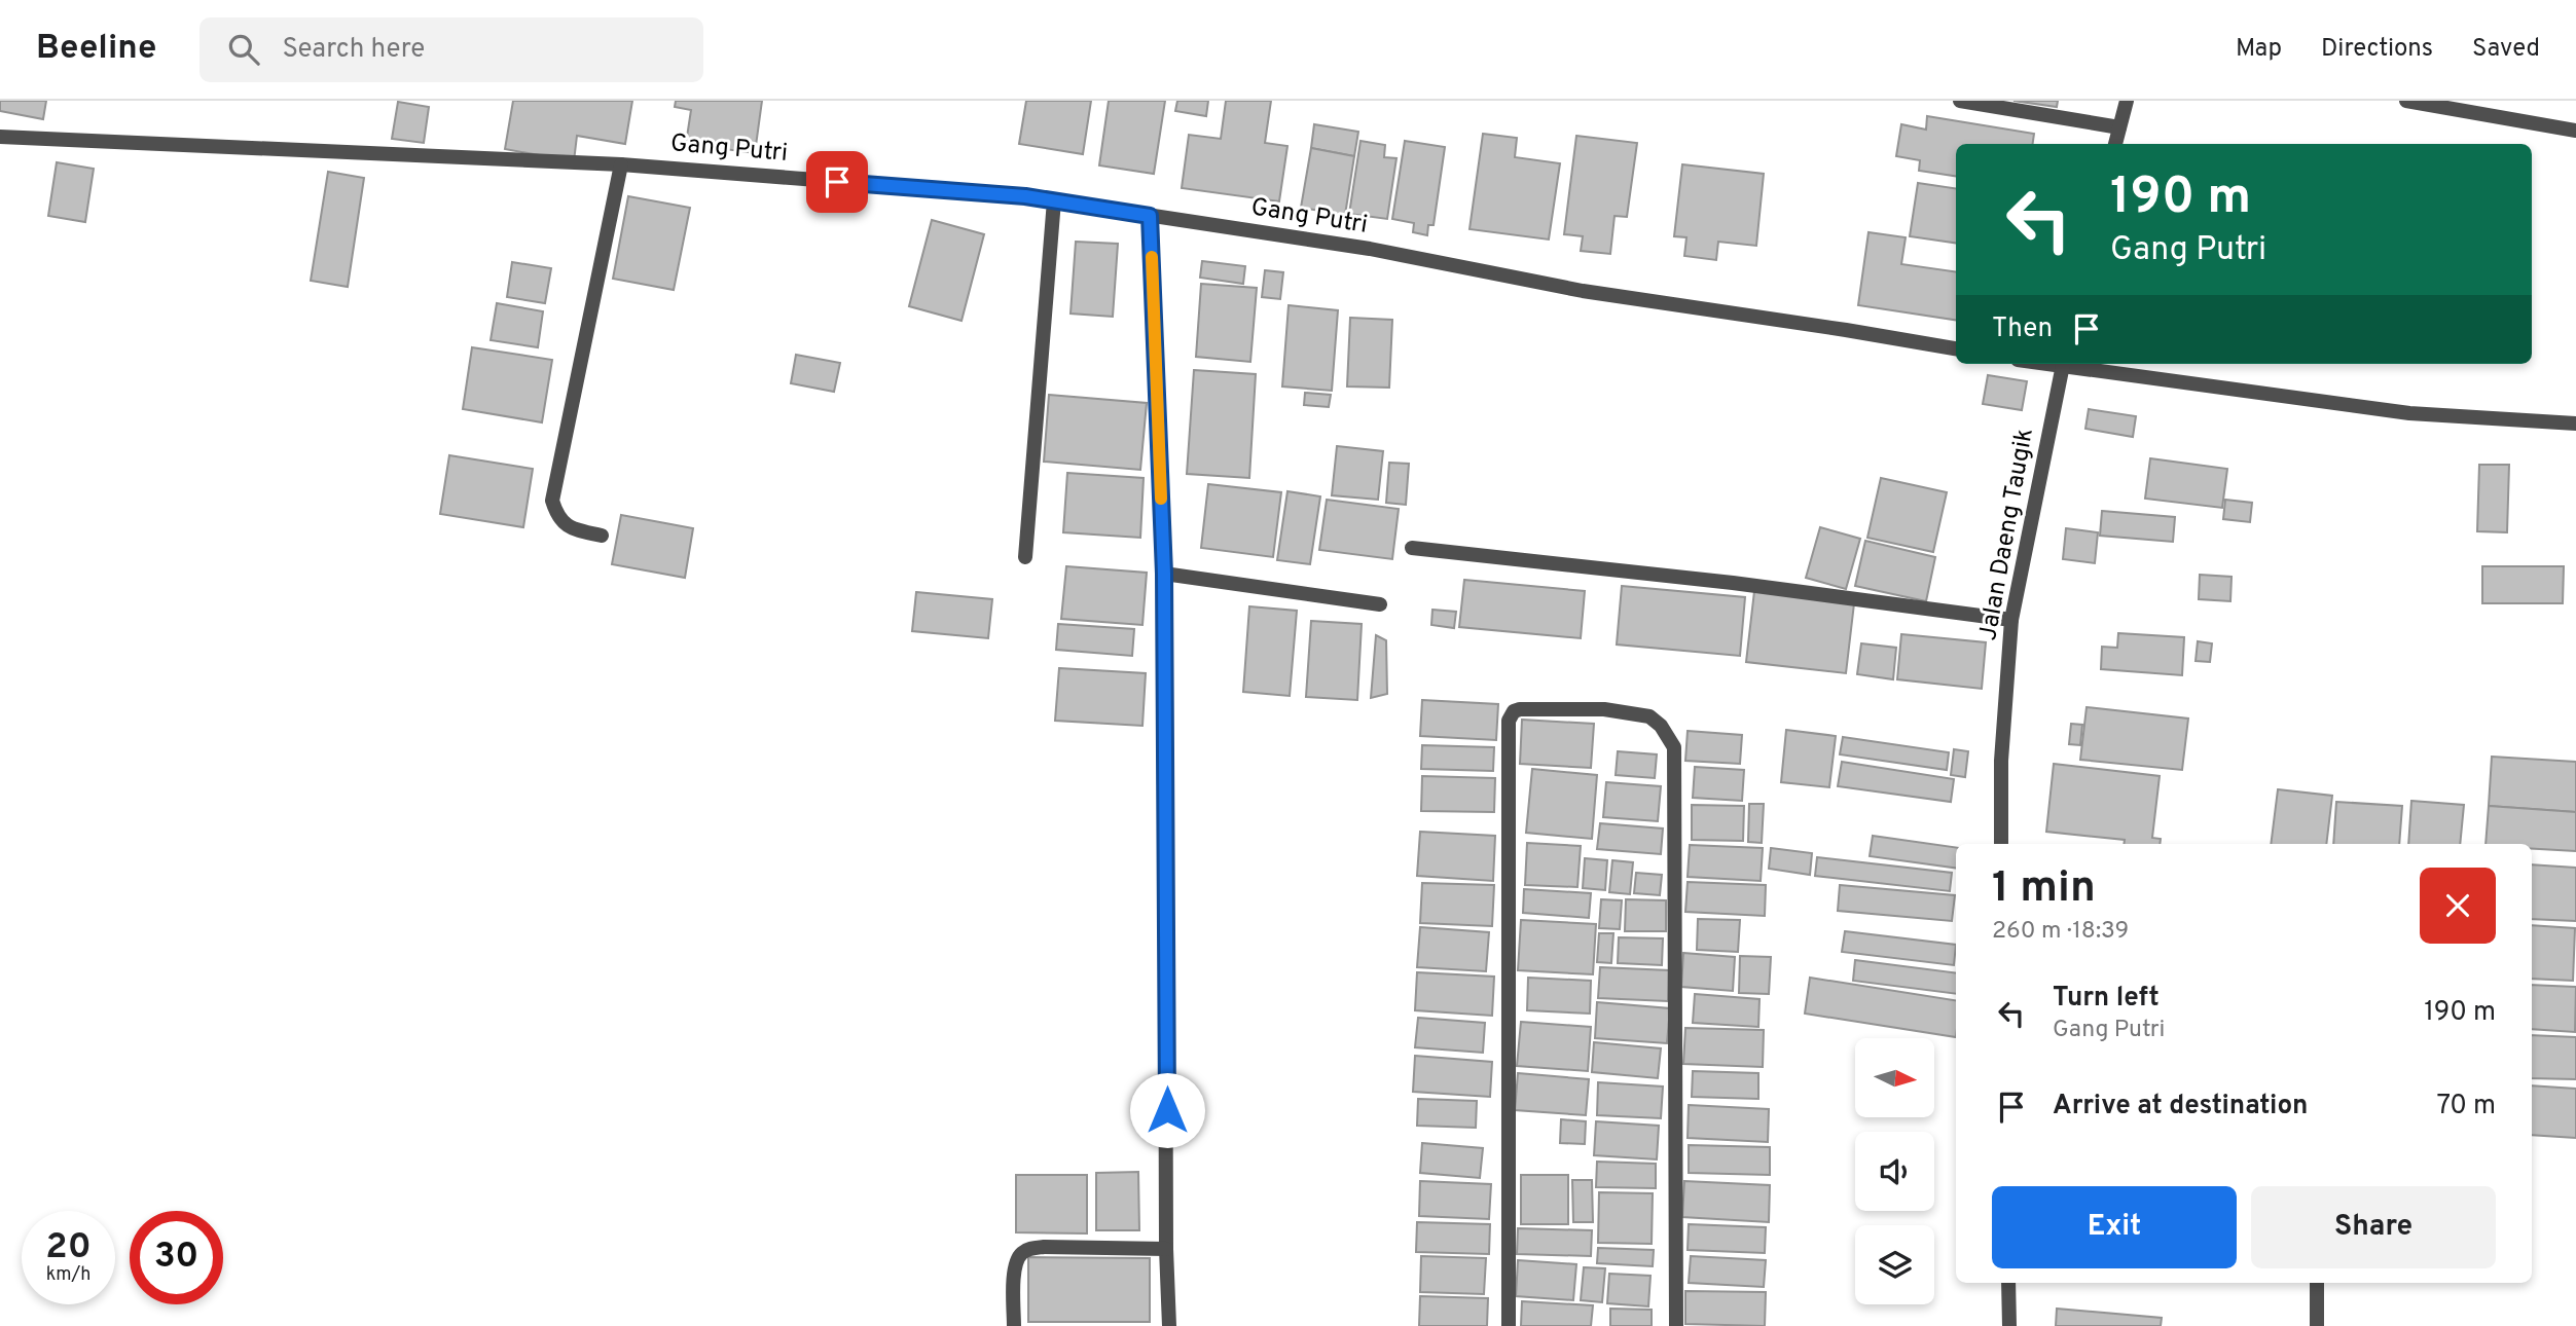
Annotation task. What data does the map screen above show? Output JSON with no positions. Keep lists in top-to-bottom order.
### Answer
{
  "streets": {
    "street": ["Gang Putri", "Jalan Daeng Taugik"]
  },
  "north": "right",
  "page": {
    "header": "Beeline",
    "search": "Search here",
    "nav": ["Map", "Directions", "Saved"],
    "turn": ["190 m", "Gang Putri"],
    "then": "Then",
    "heading": ["1 min", "260 m · 18:39"],
    "list": [
      {
        "name": "Turn left",
        "note": "Gang Putri",
        "value": "190 m"
      },
      {
        "name": "Arrive at destination",
        "value": "70 m"
      }
    ],
    "buttons": ["Exit", "Share"],
    "speed": "20 km/h",
    "limit": "30"
  }
}
